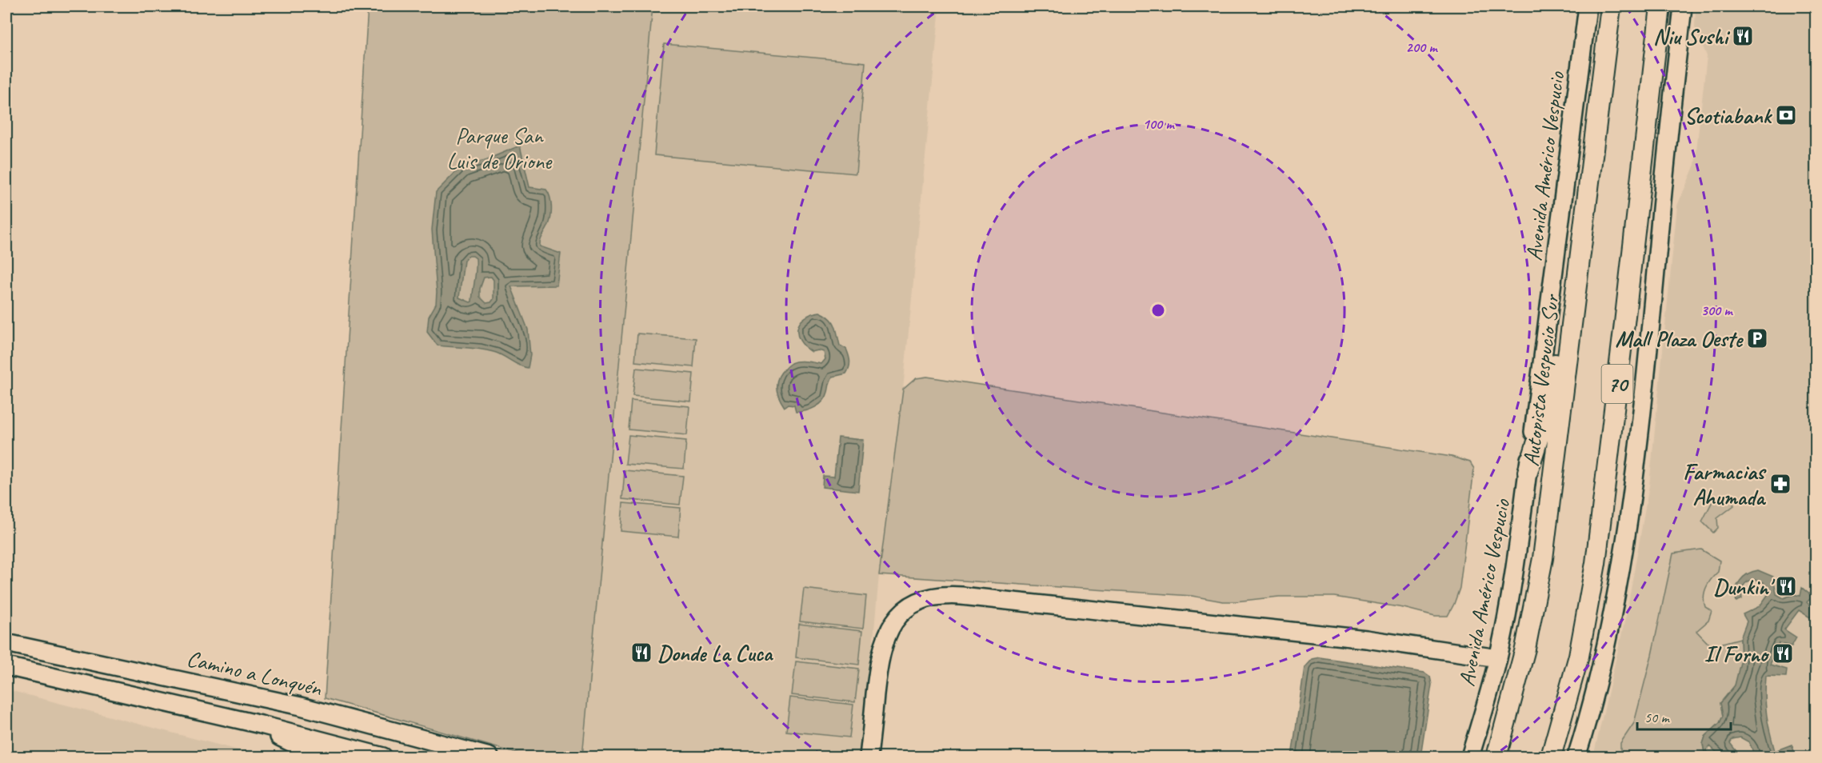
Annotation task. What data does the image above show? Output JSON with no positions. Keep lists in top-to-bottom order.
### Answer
{
  "streets": {
    "highway": ["Autopista Vespucio Sur", "70"],
    "main road": ["Avenida Américo Vespucio", "Camino a Lonquén"]
  },
  "parks": ["Parque San Luis de Orione"],
  "places": {
    "restaurant": [
      "Niu Sushi",
      "Dunkin'",
      "Donde La Cuca",
      "Il Forno"
    ],
    "bank": ["Scotiabank"],
    "parking": ["Mall Plaza Oeste"],
    "pharmacy": ["Farmacias Ahumada"]
  },
  "scale_bar": "50 m",
  "rings": ["200 m", "100 m", "300 m"]
}
